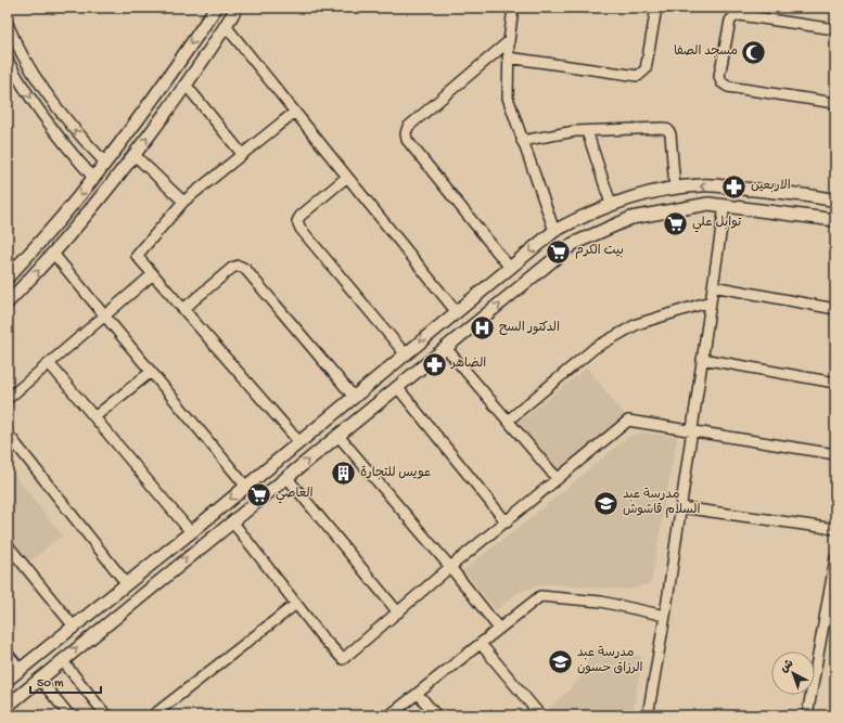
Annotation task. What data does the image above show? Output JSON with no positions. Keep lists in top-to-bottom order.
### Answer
{
  "places": {
    "mosque": ["مسجد الصفا"],
    "pharmacy": ["الاربعين", "الضاهر"],
    "supermarket": ["توابل علي", "بيت الكرم", "العاصي"],
    "hospital": ["الدكتور السح"],
    "building": ["عويس للتجارة"],
    "school or university": ["مدرسة عبد السلام قاشوش", "مدرسة عبد الرزاق حسون"]
  },
  "scale_bar": "50 m",
  "north": "top left"
}
